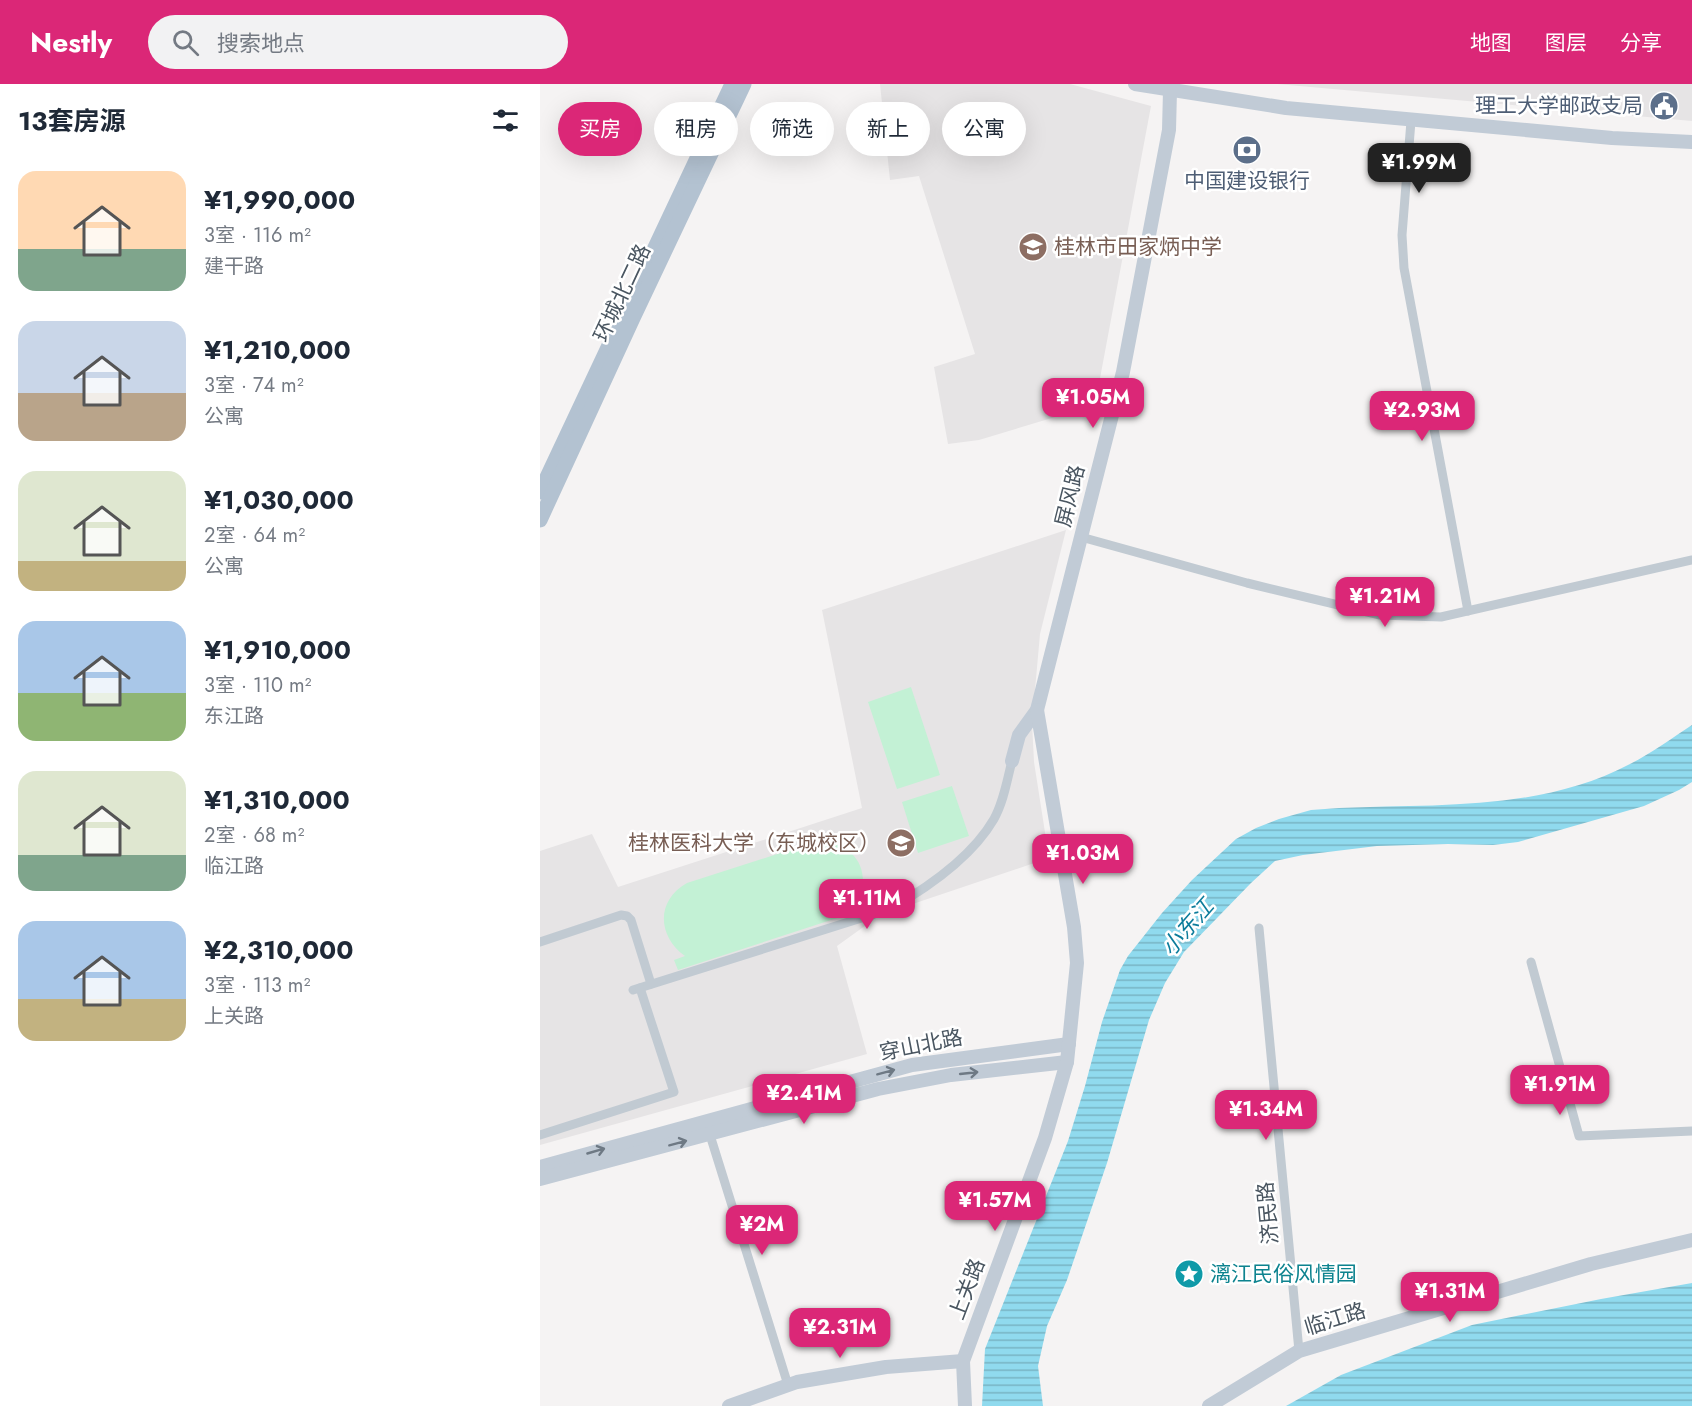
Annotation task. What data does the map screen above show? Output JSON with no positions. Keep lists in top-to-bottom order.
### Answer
{
  "streets": {
    "main road": ["环城北二路"],
    "street": [
      "屏风路",
      "穿山北路",
      "济民路",
      "上关路",
      "临江路"
    ]
  },
  "crossings": [
    ["屏风路", "上关路"],
    ["穿山北路", "上关路"],
    ["济民路", "临江路"]
  ],
  "one_way": ["穿山北路"],
  "water": ["小东江"],
  "places": {
    "public building": ["理工大学邮政支局"],
    "bank": ["中国建设银行"],
    "school or university": ["桂林市田家炳中学", "桂林医科大学（东城校区）"],
    "place": ["漓江民俗风情园"]
  },
  "page": {
    "header": "Nestly",
    "search": "搜索地点",
    "nav": ["地图", "图层", "分享"],
    "heading": "13套房源",
    "chip": [
      "买房",
      "租房",
      "筛选",
      "新上",
      "公寓"
    ],
    "price": [
      "¥1.99M",
      "¥1.05M",
      "¥2.93M",
      "¥1.21M",
      "¥1.03M",
      "¥1.11M",
      "¥1.91M",
      "¥2.41M",
      "¥1.34M",
      "¥1.57M",
      "¥2M",
      "¥1.31M",
      "¥2.31M"
    ],
    "list": [
      {
        "name": "¥1,990,000",
        "note": "3室 · 116 m² · 建干路"
      },
      {
        "name": "¥1,210,000",
        "note": "3室 · 74 m² · 公寓"
      },
      {
        "name": "¥1,030,000",
        "note": "2室 · 64 m² · 公寓"
      },
      {
        "name": "¥1,910,000",
        "note": "3室 · 110 m² · 东江路"
      },
      {
        "name": "¥1,310,000",
        "note": "2室 · 68 m² · 临江路"
      },
      {
        "name": "¥2,310,000",
        "note": "3室 · 113 m² · 上关路"
      }
    ]
  }
}
